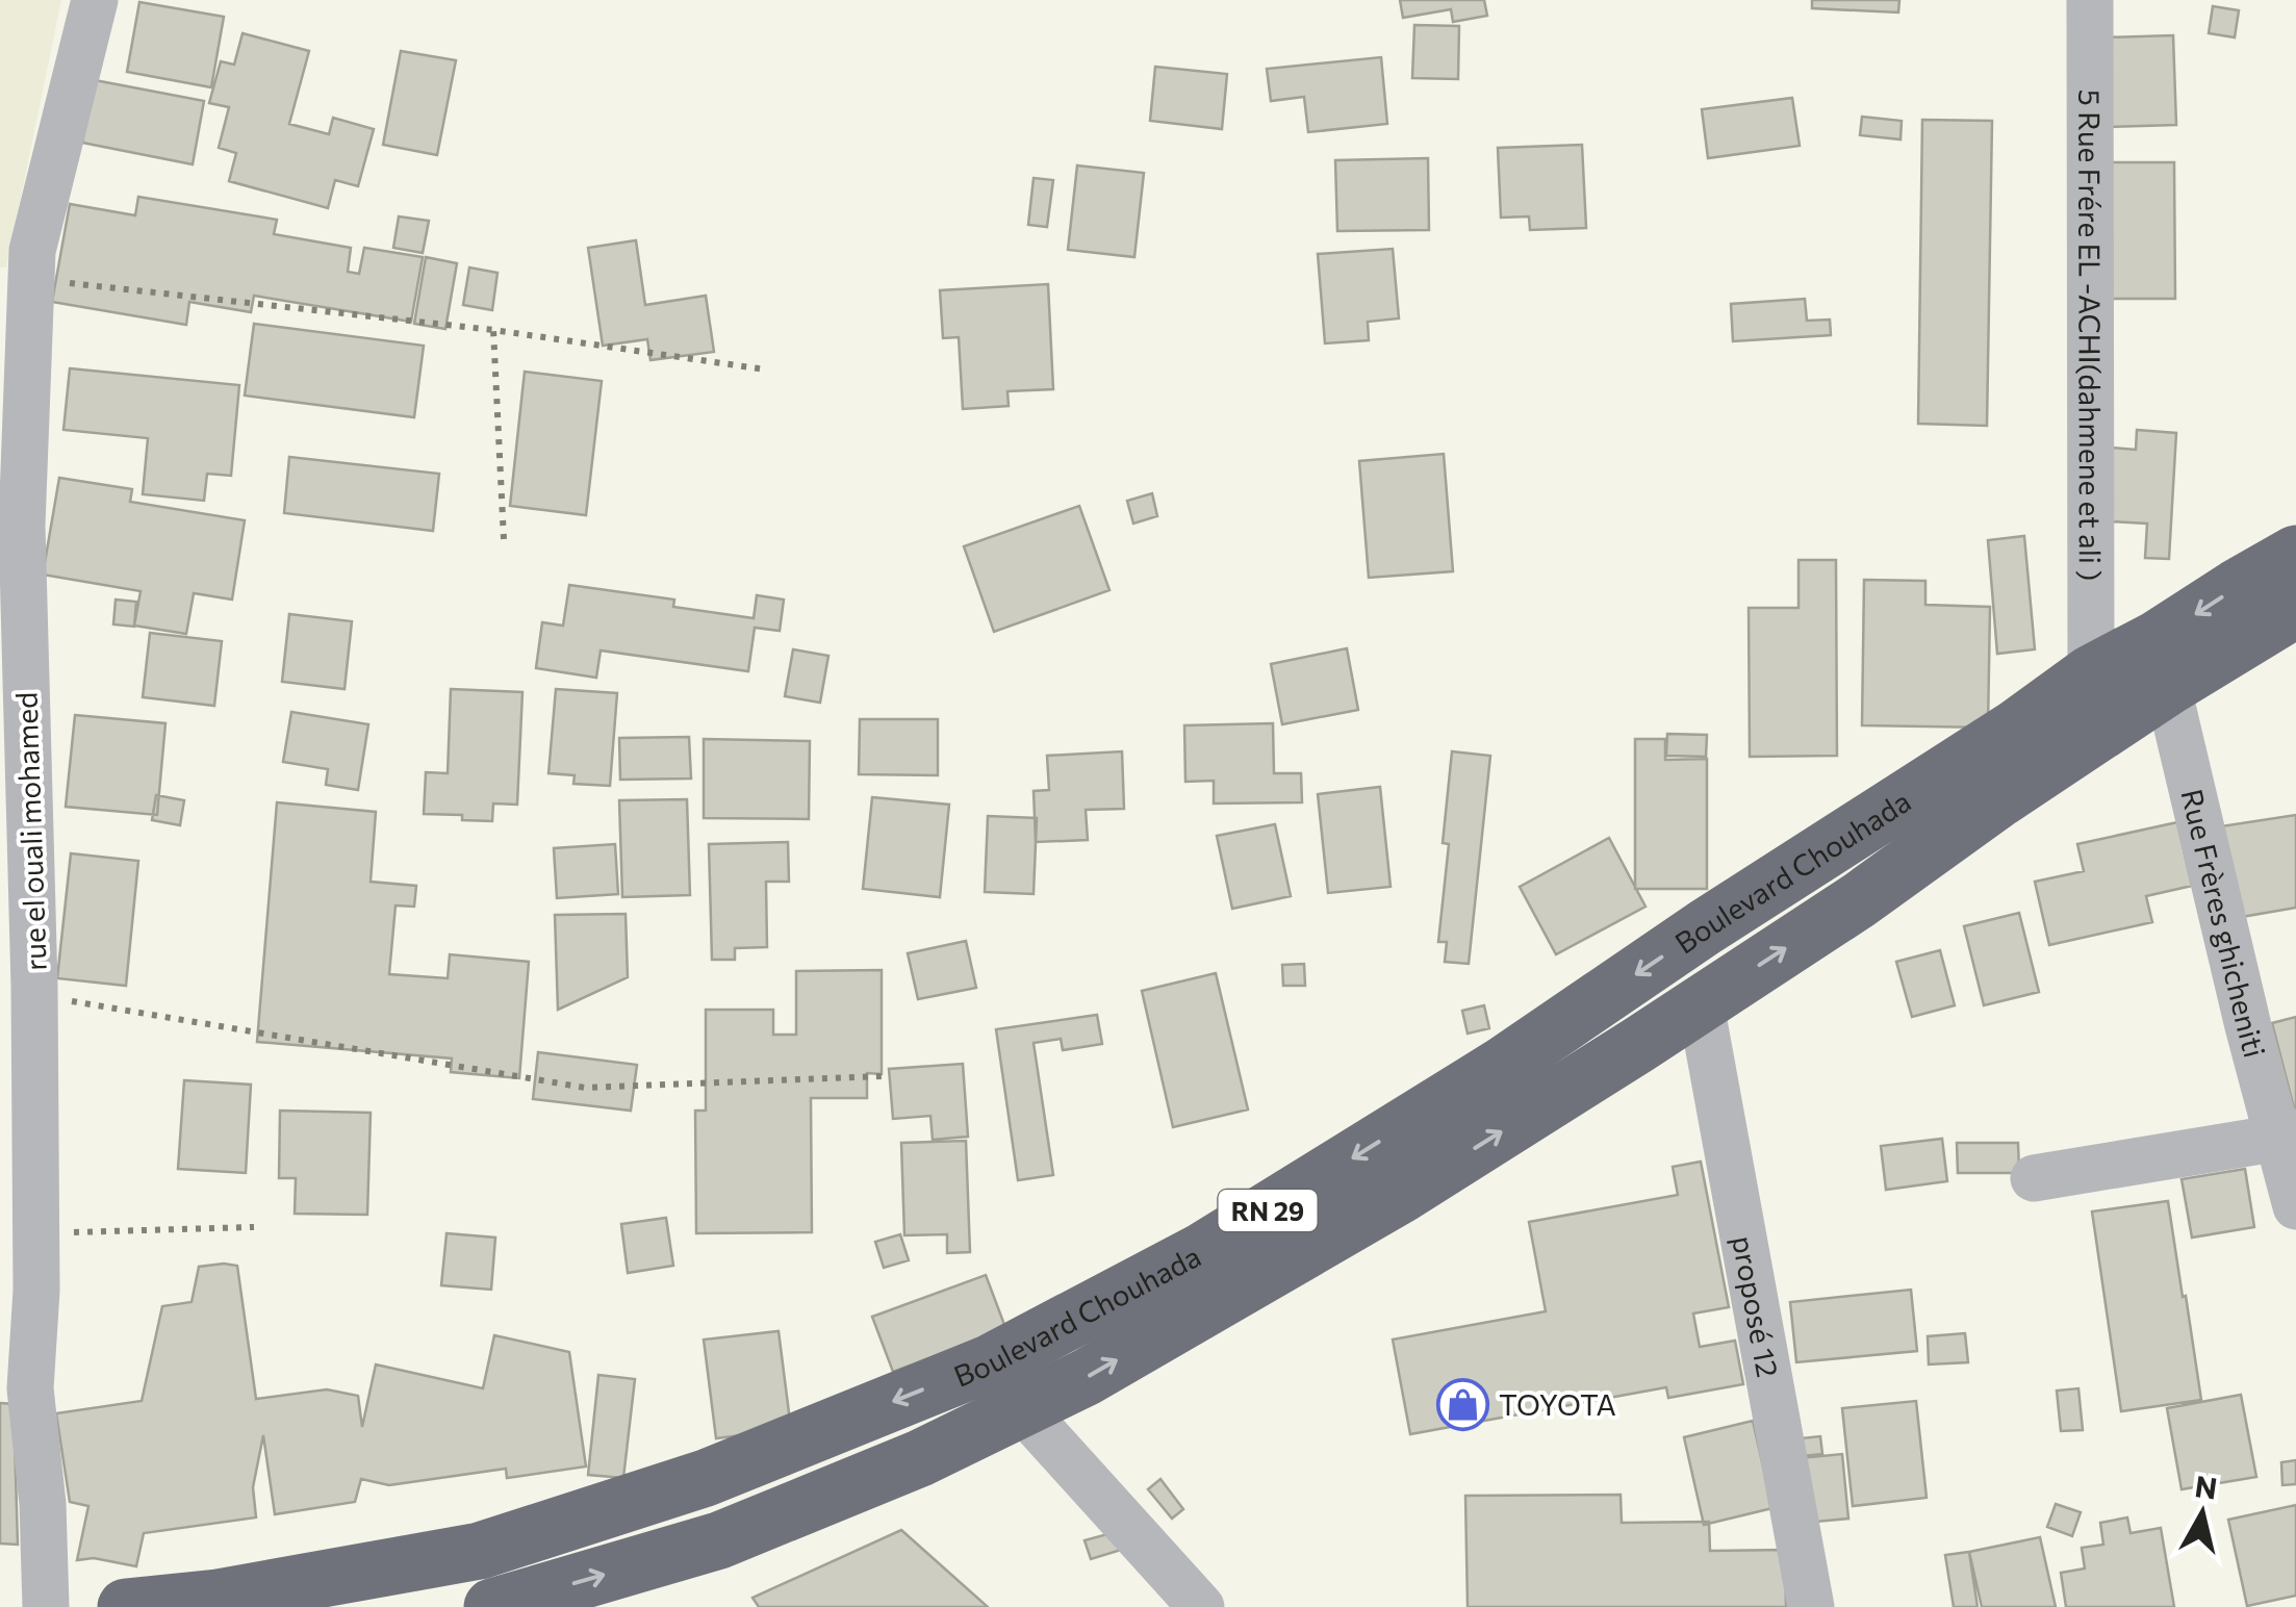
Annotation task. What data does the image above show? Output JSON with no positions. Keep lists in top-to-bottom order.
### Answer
{
  "streets": {
    "highway": ["Boulevard Chouhada", "RN 29"],
    "street": [
      "5 Rue Frére EL -ACHI(dahmene et ali )",
      "rue el ouali mohamed",
      "Rue Frères ghicheniti",
      "proposé 12"
    ]
  },
  "crossings": [
    ["5 Rue Frére EL -ACHI(dahmene et ali )", "Boulevard Chouhada"],
    ["Boulevard Chouhada", "Rue Frères ghicheniti"],
    ["Boulevard Chouhada", "RN 29"],
    ["Rue Frères ghicheniti", "RN 29"],
    ["RN 29", "proposé 12"]
  ],
  "places": {
    "shop": ["TOYOTA"]
  },
  "north": "top"
}
